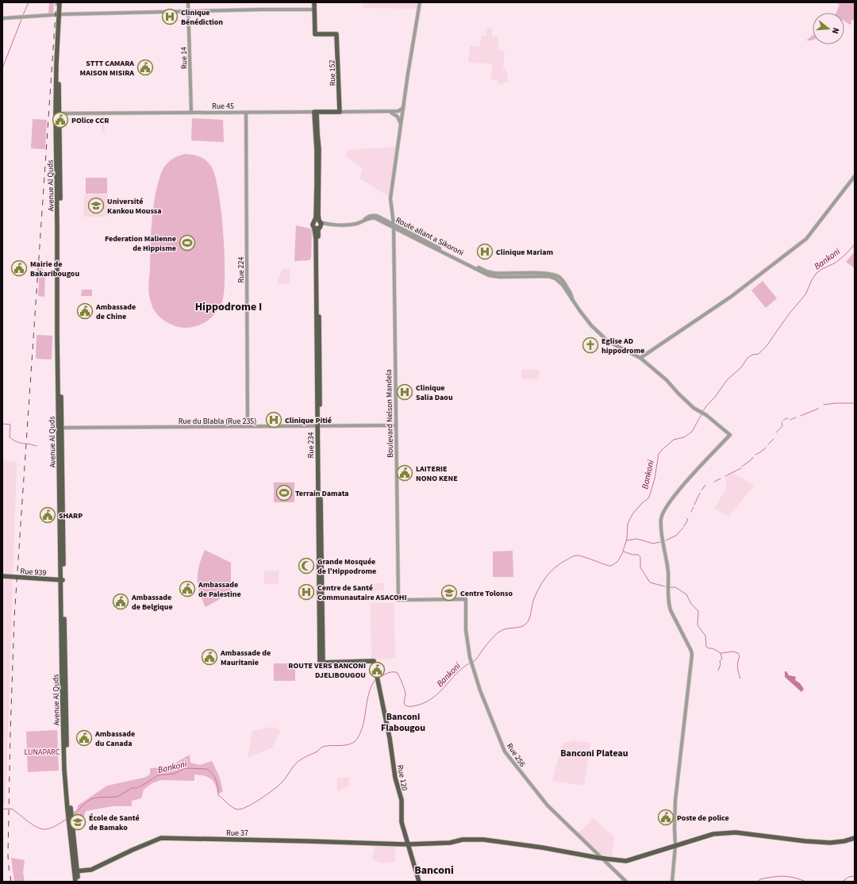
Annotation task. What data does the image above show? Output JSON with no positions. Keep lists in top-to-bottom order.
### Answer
{
  "streets": {
    "main road": [
      "Rue 152",
      "Rue 45",
      "Avenue Al Quds",
      "Rue 234",
      "Rue 939",
      "Rue 120",
      "Rue 37"
    ],
    "street": [
      "Rue 14",
      "Route allant a Sikoroni",
      "Rue 224",
      "Boulevard Nelson Mandela",
      "Rue du Blabla (Rue 235)",
      "Rue 256"
    ]
  },
  "crossings": [
    ["Rue 14", "Rue 45"],
    ["Rue 152", "Rue 45"],
    ["Rue 45", "Avenue Al Quds"],
    ["Rue 45", "Rue 224"],
    ["Rue 45", "Boulevard Nelson Mandela"],
    ["Rue 45", "Rue 234"],
    ["Avenue Al Quds", "Rue du Blabla (Rue 235)"],
    ["Avenue Al Quds", "Rue 939"],
    ["Avenue Al Quds", "Rue 37"],
    ["Route allant a Sikoroni", "Boulevard Nelson Mandela"],
    ["Route allant a Sikoroni", "Rue 234"],
    ["Rue 224", "Rue du Blabla (Rue 235)"],
    ["Boulevard Nelson Mandela", "Rue du Blabla (Rue 235)"],
    ["Boulevard Nelson Mandela", "Rue 256"],
    ["Rue du Blabla (Rue 235)", "Rue 234"],
    ["Rue 234", "Rue 120"],
    ["Rue 256", "Rue 37"],
    ["Rue 120", "Rue 37"]
  ],
  "districts": [
    "Hippodrome I",
    "Banconi Flabougou",
    "Banconi Plateau",
    "Banconi"
  ],
  "water": ["Bankoni"],
  "parks": ["LUNAPARC"],
  "places": {
    "hospital": [
      "Clinique Bénédiction",
      "Clinique Mariam",
      "Clinique Salia Daou",
      "Clinique Pitié",
      "Centre de Santé Communautaire ASACOHI"
    ],
    "public building": [
      "STTT CAMARA MAISON MISIRA",
      "POlice CCR",
      "Mairie de Bakaribougou",
      "Ambassade de Chine",
      "LAITERIE NONO KENE",
      "SHARP",
      "Ambassade de Palestine",
      "Ambassade de Belgique",
      "Ambassade de Mauritanie",
      "ROUTE VERS BANCONI DJELIBOUGOU",
      "Ambassade du Canada",
      "Poste de police"
    ],
    "school or university": ["Université Kankou Moussa", "Centre Tolonso", "École de Santé de Bamako"],
    "sports": ["Federation Malienne de Hippisme", "Terrain Damata"],
    "church": ["Eglise AD hippodrome"],
    "mosque": ["Grande Mosquée de l'Hippodrome"]
  },
  "north": "right"
}
